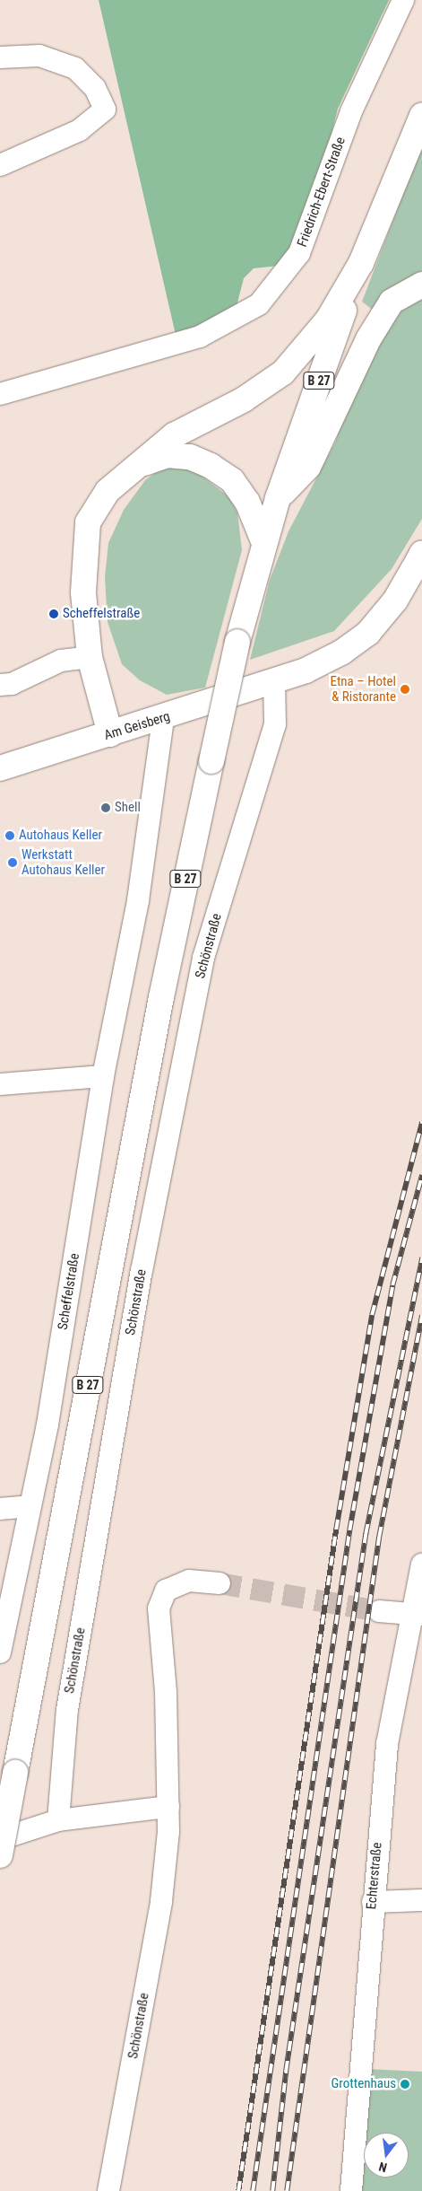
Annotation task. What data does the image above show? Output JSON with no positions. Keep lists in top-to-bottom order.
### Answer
{
  "streets": {
    "main road": ["B 27", "Am Geisberg"],
    "street": [
      "Friedrich-Ebert-Straße",
      "Schönstraße",
      "Scheffelstraße",
      "Echterstraße"
    ]
  },
  "crossings": [
    ["Am Geisberg", "Schönstraße"],
    ["Am Geisberg", "Scheffelstraße"]
  ],
  "places": [
    "Scheffelstraße",
    "Etna – Hotel & Ristorante",
    "Shell",
    "Autohaus Keller",
    "Werkstatt Autohaus Keller",
    "Grottenhaus"
  ],
  "north": "bottom"
}
